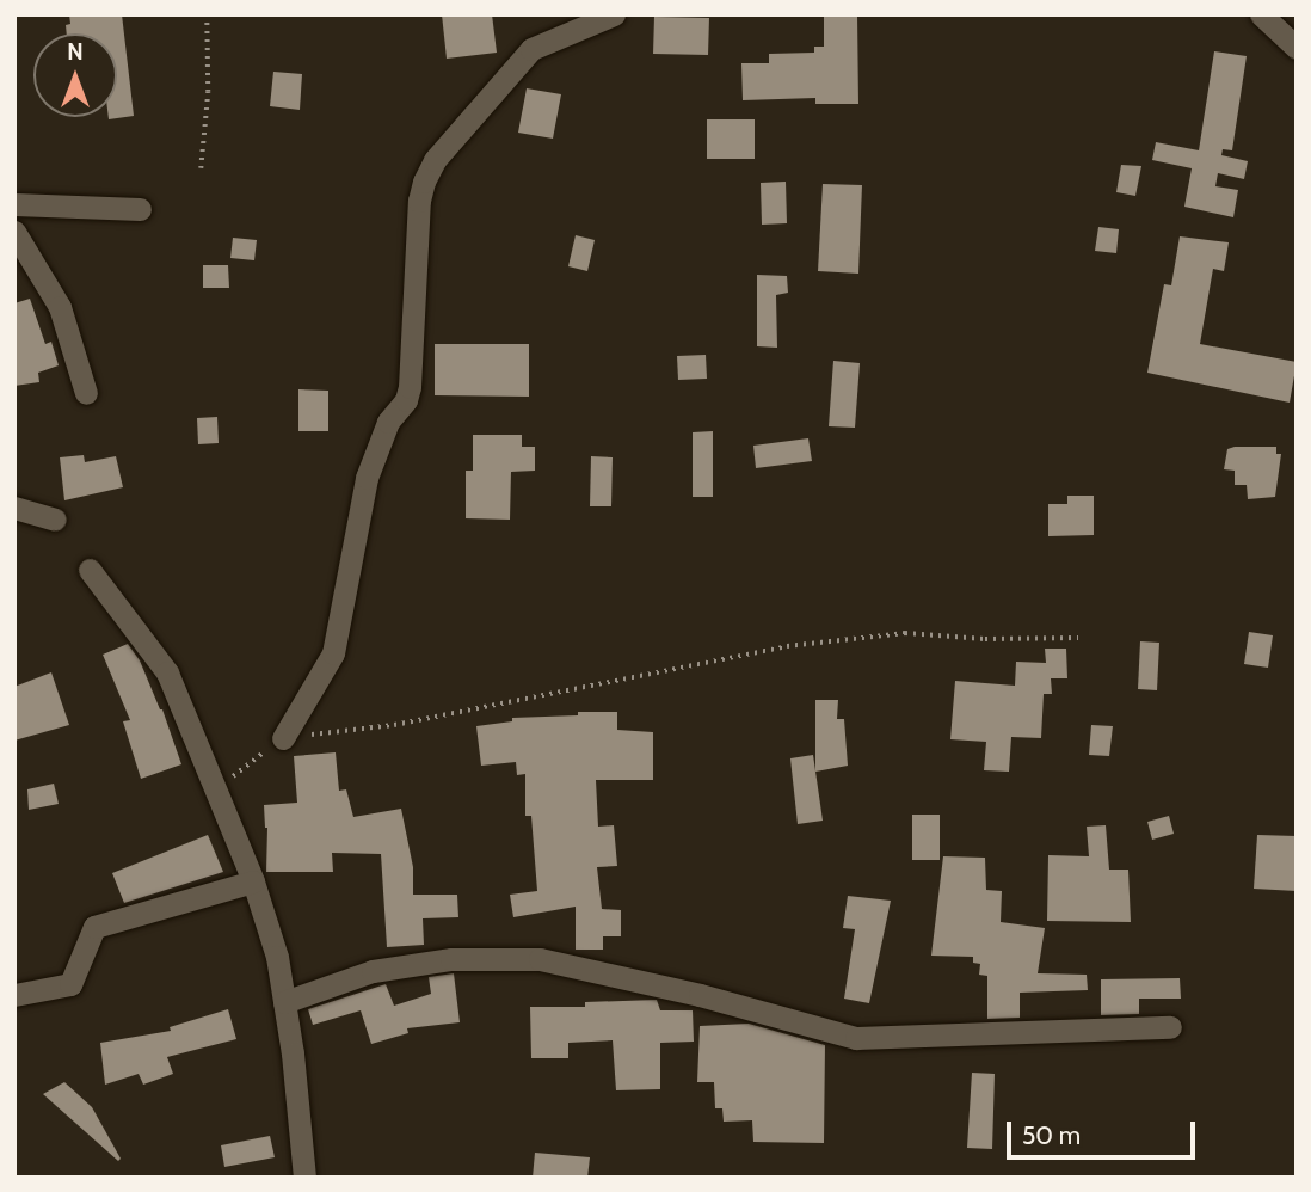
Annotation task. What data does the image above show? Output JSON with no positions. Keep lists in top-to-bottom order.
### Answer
{
  "scale_bar": "50 m",
  "north": "top"
}
